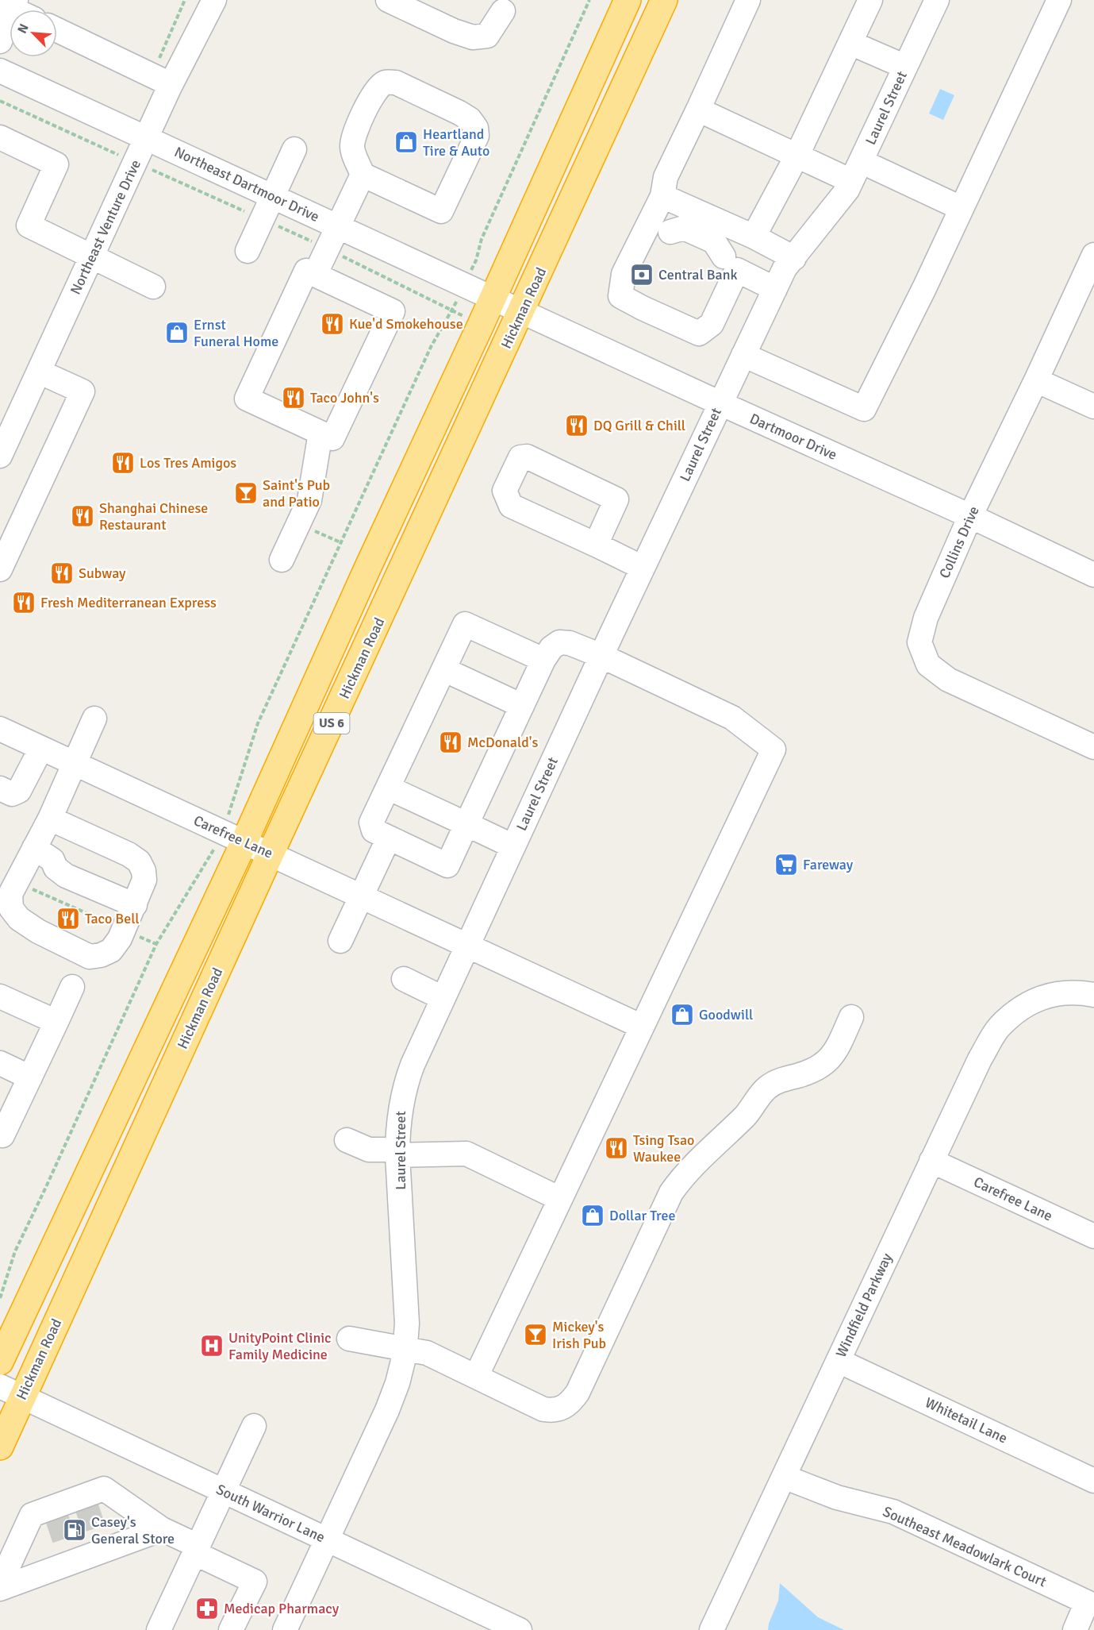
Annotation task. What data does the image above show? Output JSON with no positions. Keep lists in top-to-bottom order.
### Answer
{
  "streets": {
    "highway": ["Hickman Road", "US 6"],
    "street": [
      "Laurel Street",
      "Northeast Dartmoor Drive",
      "Northeast Venture Drive",
      "Dartmoor Drive",
      "Collins Drive",
      "Carefree Lane",
      "Windfield Parkway",
      "Whitetail Lane",
      "South Warrior Lane",
      "Southeast Meadowlark Court"
    ]
  },
  "crossings": [
    ["Laurel Street", "Dartmoor Drive"],
    ["Laurel Street", "Carefree Lane"],
    ["Laurel Street", "South Warrior Lane"],
    ["Northeast Dartmoor Drive", "Northeast Venture Drive"],
    ["Northeast Dartmoor Drive", "Dartmoor Drive"],
    ["Northeast Dartmoor Drive", "US 6"],
    ["Hickman Road", "Dartmoor Drive"],
    ["Hickman Road", "Carefree Lane"],
    ["Hickman Road", "South Warrior Lane"],
    ["Dartmoor Drive", "Collins Drive"],
    ["Dartmoor Drive", "US 6"],
    ["US 6", "Carefree Lane"],
    ["Carefree Lane", "Windfield Parkway"],
    ["Windfield Parkway", "Whitetail Lane"],
    ["Windfield Parkway", "Southeast Meadowlark Court"]
  ],
  "places": {
    "shop": [
      "Heartland Tire & Auto",
      "Ernst Funeral Home",
      "Goodwill",
      "Dollar Tree"
    ],
    "bank": ["Central Bank"],
    "restaurant": [
      "Kue'd Smokehouse",
      "Taco John's",
      "DQ Grill & Chill",
      "Los Tres Amigos",
      "Shanghai Chinese Restaurant",
      "Subway",
      "Fresh Mediterranean Express",
      "McDonald's",
      "Taco Bell",
      "Tsing Tsao Waukee"
    ],
    "bar": ["Saint's Pub and Patio", "Mickey's Irish Pub"],
    "supermarket": ["Fareway"],
    "hospital": ["UnityPoint Clinic Family Medicine"],
    "fuel station": ["Casey's General Store"],
    "pharmacy": ["Medicap Pharmacy"]
  },
  "north": "top left"
}
